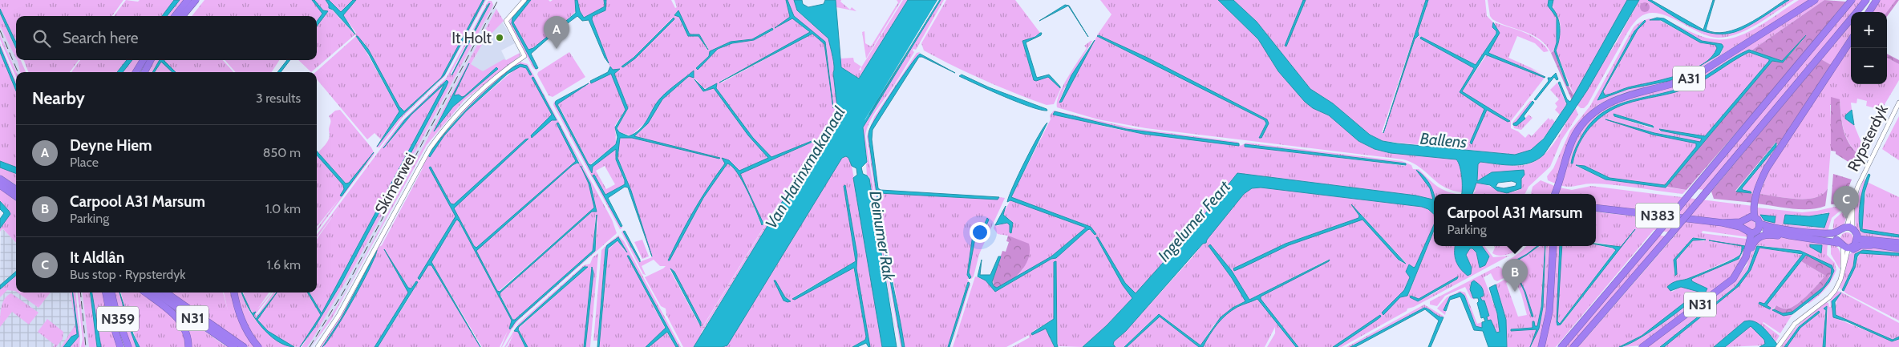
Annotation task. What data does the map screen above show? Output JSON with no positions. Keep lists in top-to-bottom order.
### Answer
{
  "streets": {
    "highway": [
      "A31",
      "N383",
      "N31",
      "N359"
    ],
    "street": ["Rypsterdyk", "Skimerwei"]
  },
  "crossings": [
    ["N383", "N31"]
  ],
  "water": [
    "Ballens",
    "Van Harinxmakanaal",
    "Ingelumer Feart",
    "Deinumer Rak"
  ],
  "places": ["It Holt"],
  "page": {
    "map_buttons": ["+", "−"],
    "pins": ["A", "C", "B"],
    "search": "Search here",
    "heading": ["Nearby", "3 results"],
    "list": [
      {
        "mark": "A",
        "name": "Deyne Hiem",
        "note": "Place",
        "value": "850 m"
      },
      {
        "mark": "B",
        "name": "Carpool A31 Marsum",
        "note": "Parking",
        "value": "1.0 km"
      },
      {
        "mark": "C",
        "name": "It Aldlân",
        "note": "Bus stop · Rypsterdyk",
        "value": "1.6 km"
      }
    ],
    "popup": ["Carpool A31 Marsum", "Parking"]
  }
}
